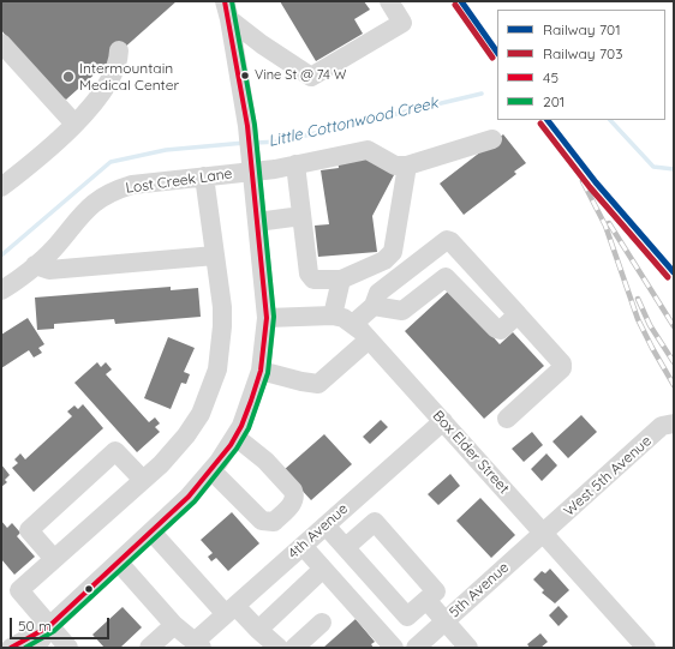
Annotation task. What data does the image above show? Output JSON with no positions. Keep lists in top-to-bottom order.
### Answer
{
  "streets": {
    "street": [
      "Lost Creek Lane",
      "Box Elder Street",
      "West 5th Avenue",
      "4th Avenue",
      "5th Avenue"
    ]
  },
  "crossings": [
    ["Box Elder Street", "West 5th Avenue"],
    ["Box Elder Street", "4th Avenue"],
    ["Box Elder Street", "5th Avenue"],
    ["West 5th Avenue", "5th Avenue"]
  ],
  "water": ["Little Cottonwood Creek"],
  "places": ["Vine St @ 74 W", "Intermountain Medical Center"],
  "lines": [
    "rail line 701",
    "transit line 45",
    "transit line 201",
    "rail line 703"
  ],
  "legend": [
    "Railway 701",
    "Railway 703",
    "45",
    "201"
  ],
  "scale_bar": "50 m"
}
